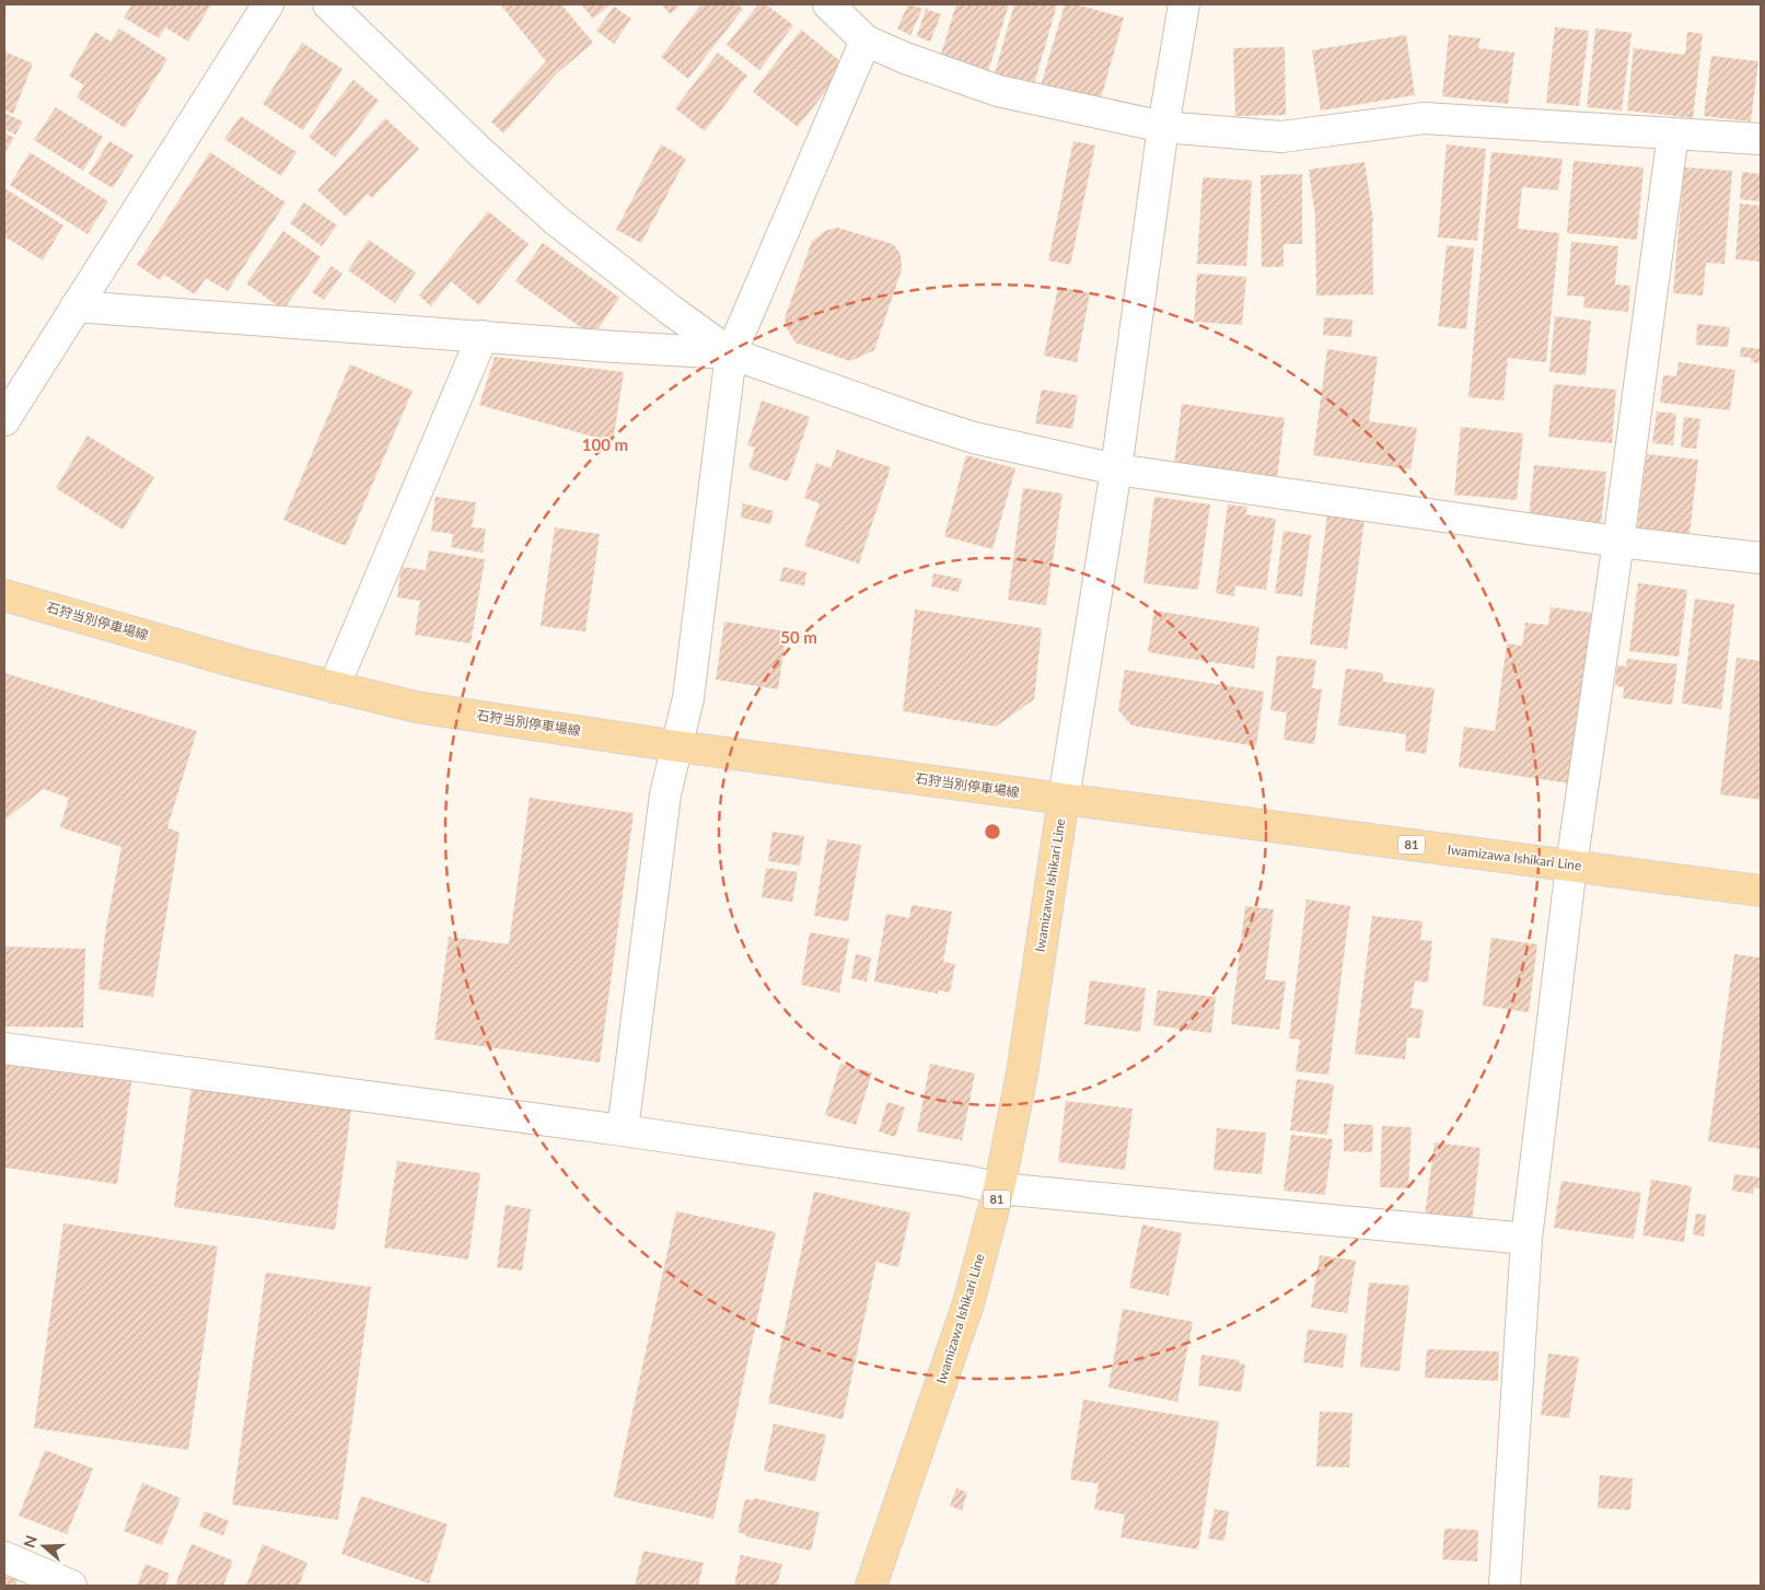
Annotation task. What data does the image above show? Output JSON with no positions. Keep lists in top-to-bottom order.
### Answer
{
  "streets": {
    "main road": ["石狩当別停車場線", "81", "Iwamizawa Ishikari Line"]
  },
  "crossings": [
    ["石狩当別停車場線", "Iwamizawa Ishikari Line"]
  ],
  "north": "left",
  "rings": ["100 m", "50 m"]
}
